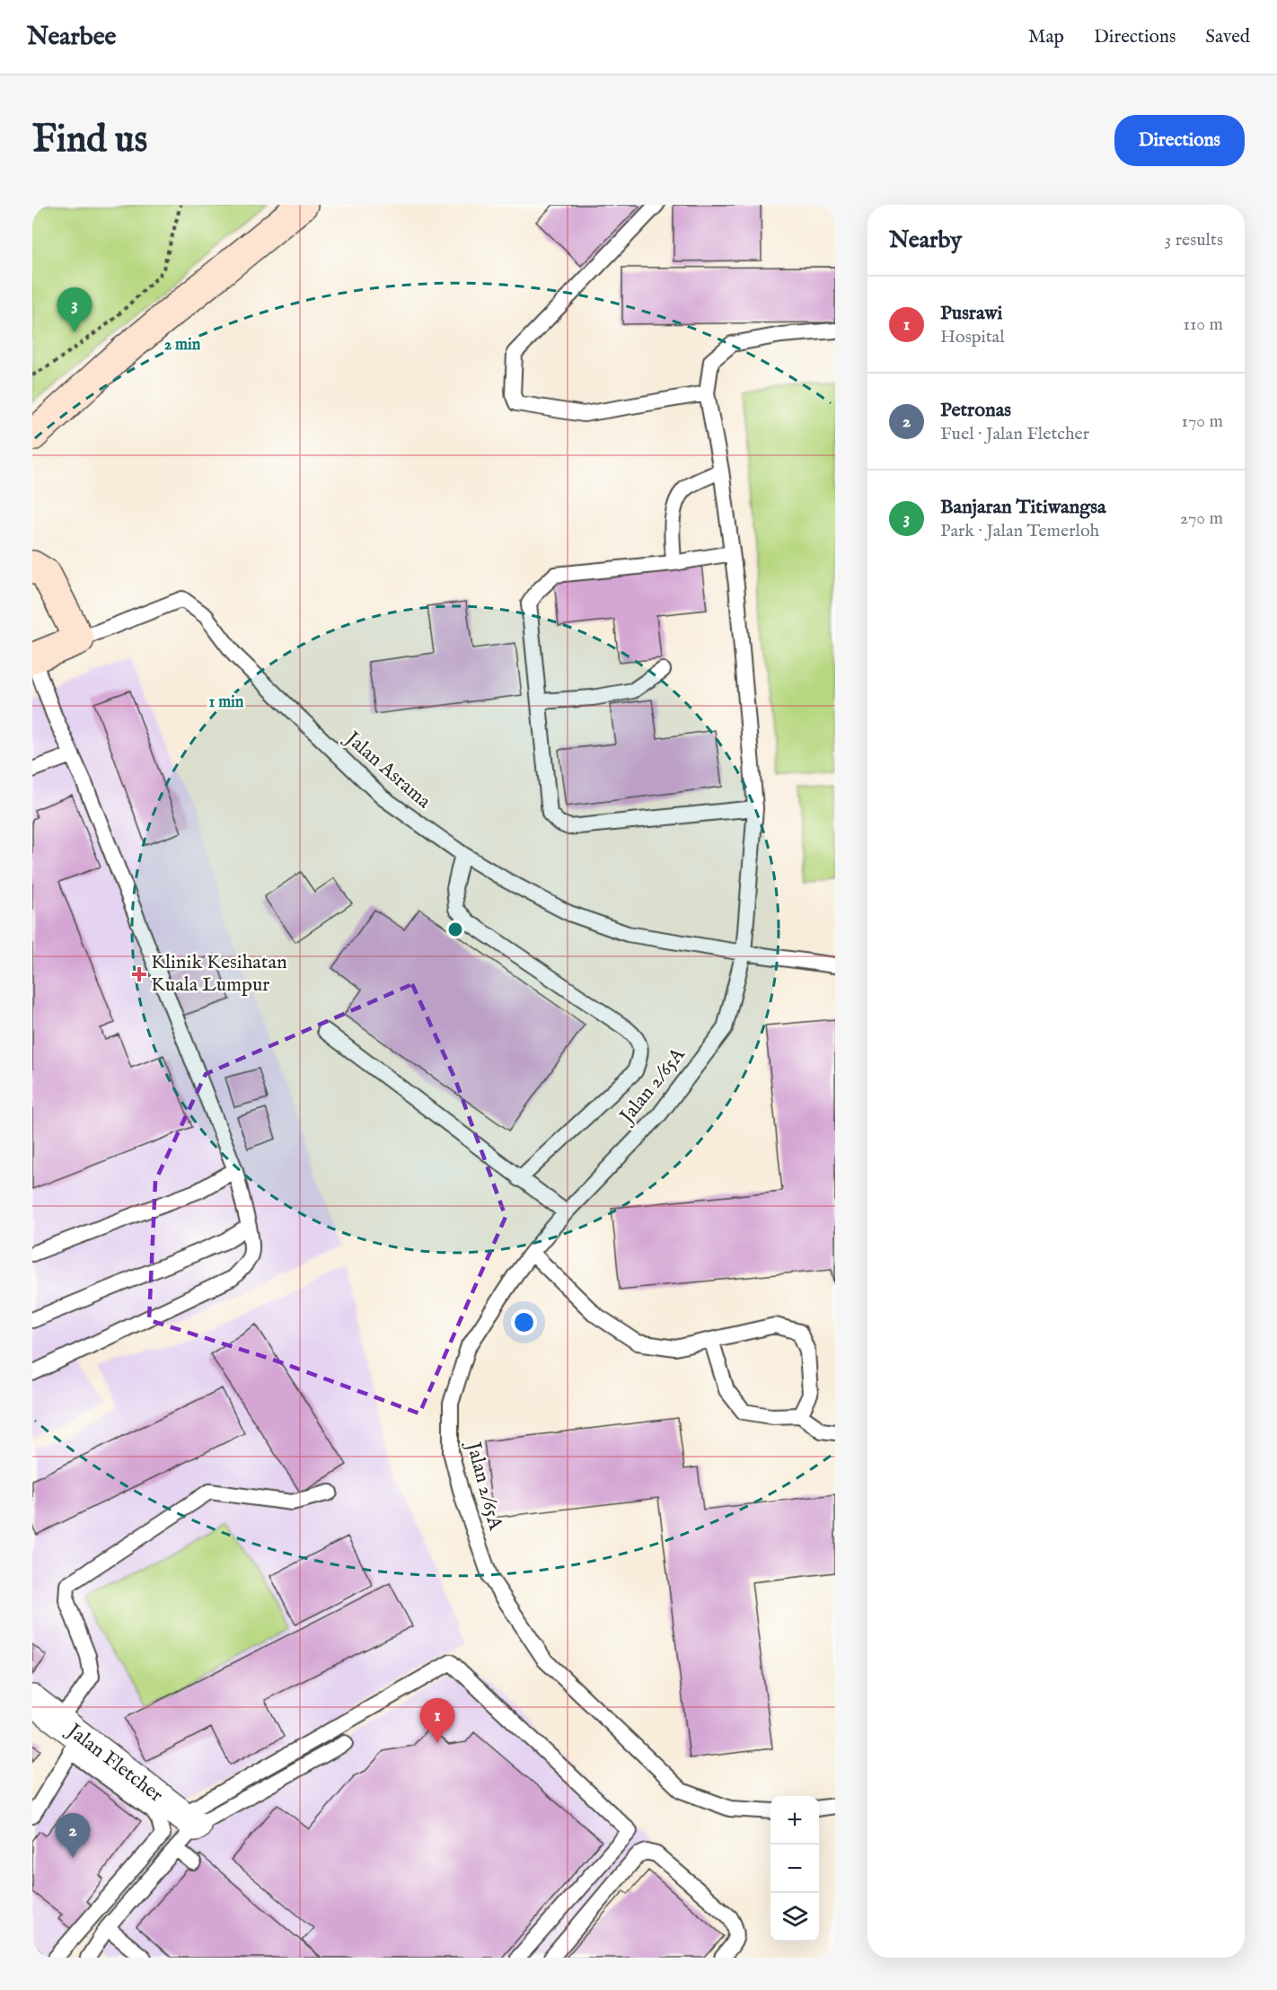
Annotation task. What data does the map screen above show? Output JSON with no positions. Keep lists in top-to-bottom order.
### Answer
{
  "streets": {
    "street": ["Jalan Fletcher"],
    "lane": ["Jalan Asrama", "Jalan 2/65A"]
  },
  "crossings": [
    ["Jalan Asrama", "Jalan 2/65A"]
  ],
  "places": {
    "health": ["Klinik Kesihatan Kuala Lumpur"]
  },
  "page": {
    "header": "Nearbee",
    "nav": ["Map", "Directions", "Saved"],
    "buttons": "Directions",
    "title": "Find us",
    "heading": ["Nearby", "3 results"],
    "list": [
      {
        "mark": "1",
        "name": "Pusrawi",
        "note": "Hospital",
        "value": "110 m"
      },
      {
        "mark": "2",
        "name": "Petronas",
        "note": "Fuel · Jalan Fletcher",
        "value": "170 m"
      },
      {
        "mark": "3",
        "name": "Banjaran Titiwangsa",
        "note": "Park · Jalan Temerloh",
        "value": "270 m"
      }
    ],
    "pins": ["3", "1", "2"],
    "map_buttons": ["+", "−"]
  },
  "rings": ["2 min", "1 min"]
}
